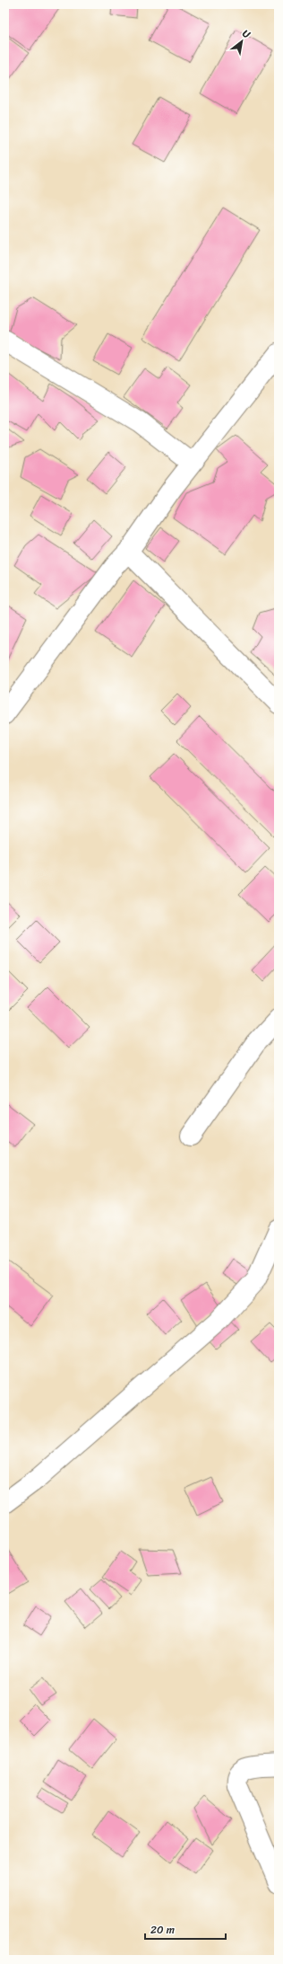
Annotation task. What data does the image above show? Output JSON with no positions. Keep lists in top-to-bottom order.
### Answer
{
  "scale_bar": "20 m",
  "north": "top right"
}
